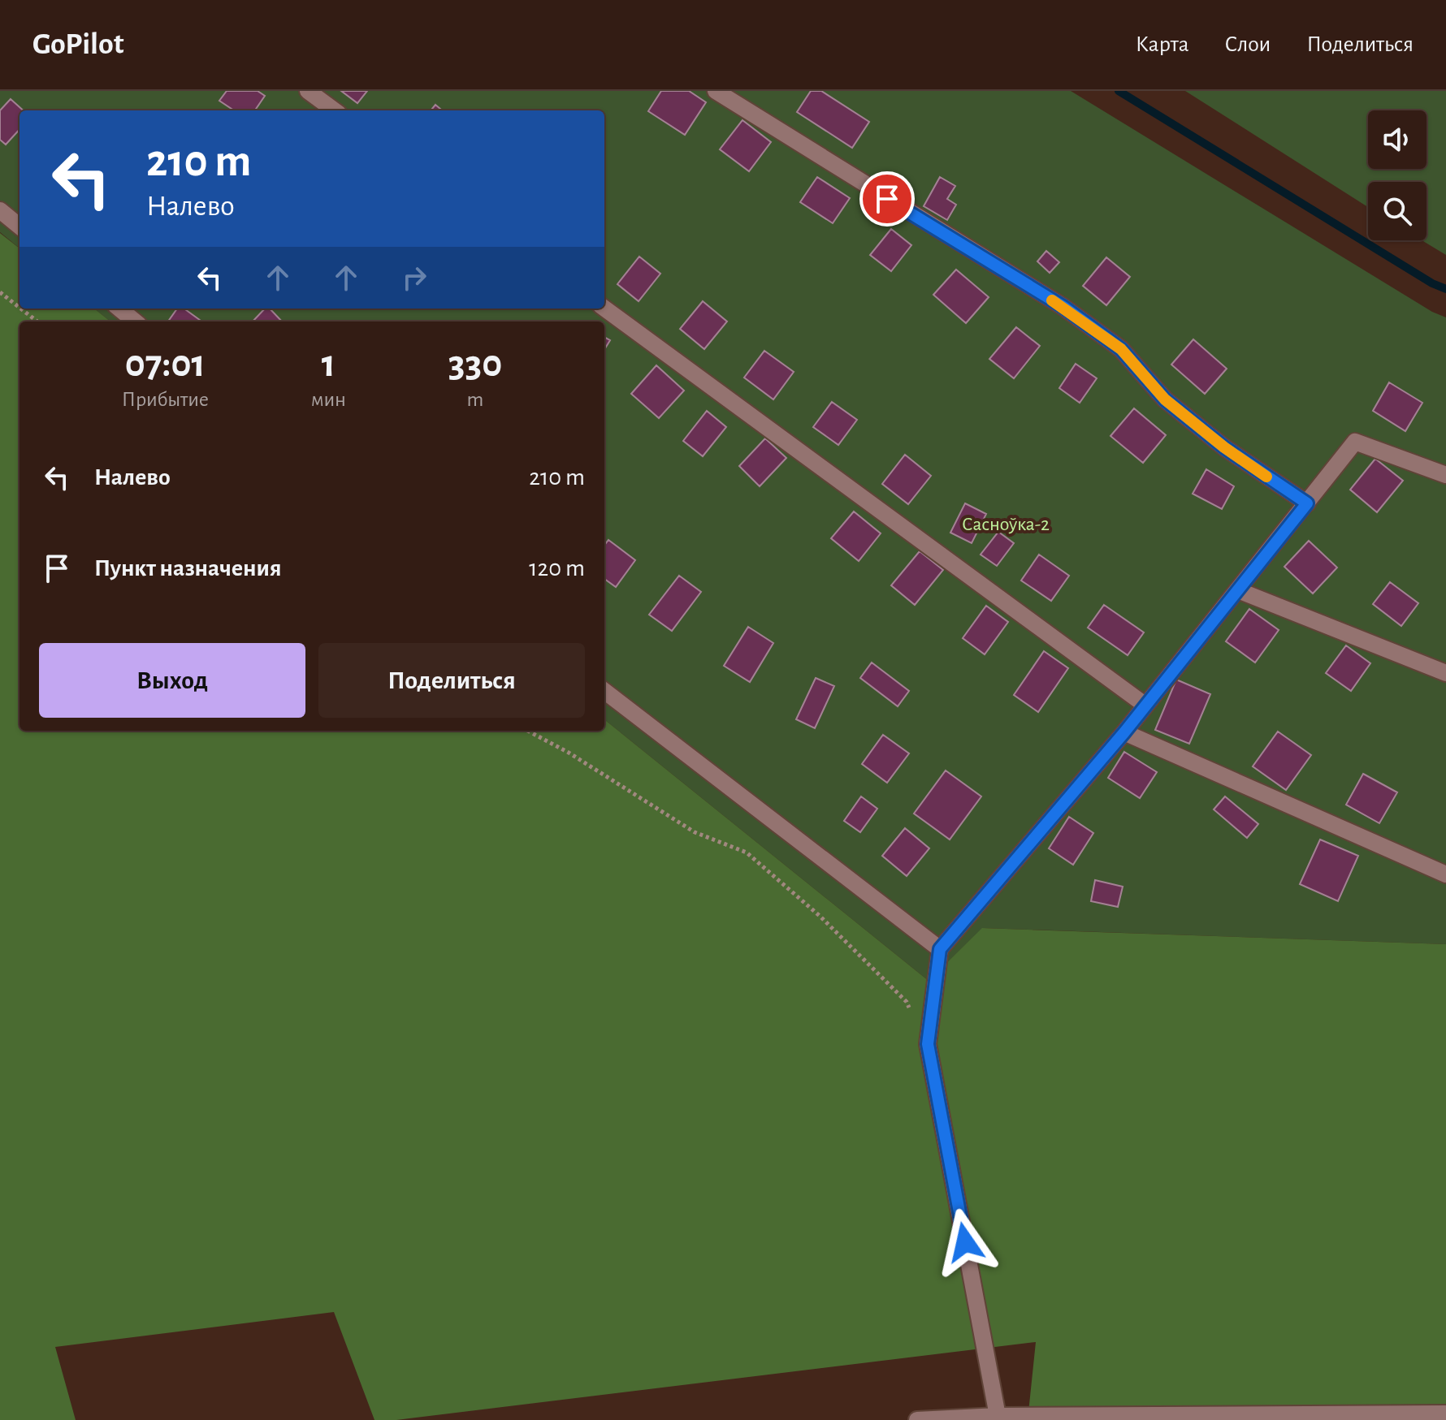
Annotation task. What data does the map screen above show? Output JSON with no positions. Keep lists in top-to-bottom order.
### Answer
{
  "parks": ["Сасноўка-2"],
  "page": {
    "header": "GoPilot",
    "nav": ["Карта", "Слои", "Поделиться"],
    "turn": ["210 m", "Налево"],
    "eta": [
      "07:01",
      "Прибытие",
      "1",
      "мин",
      "330",
      "m"
    ],
    "list": [
      {
        "name": "Налево",
        "value": "210 m"
      },
      {
        "name": "Пункт назначения",
        "value": "120 m"
      }
    ],
    "buttons": ["Выход", "Поделиться"]
  }
}
